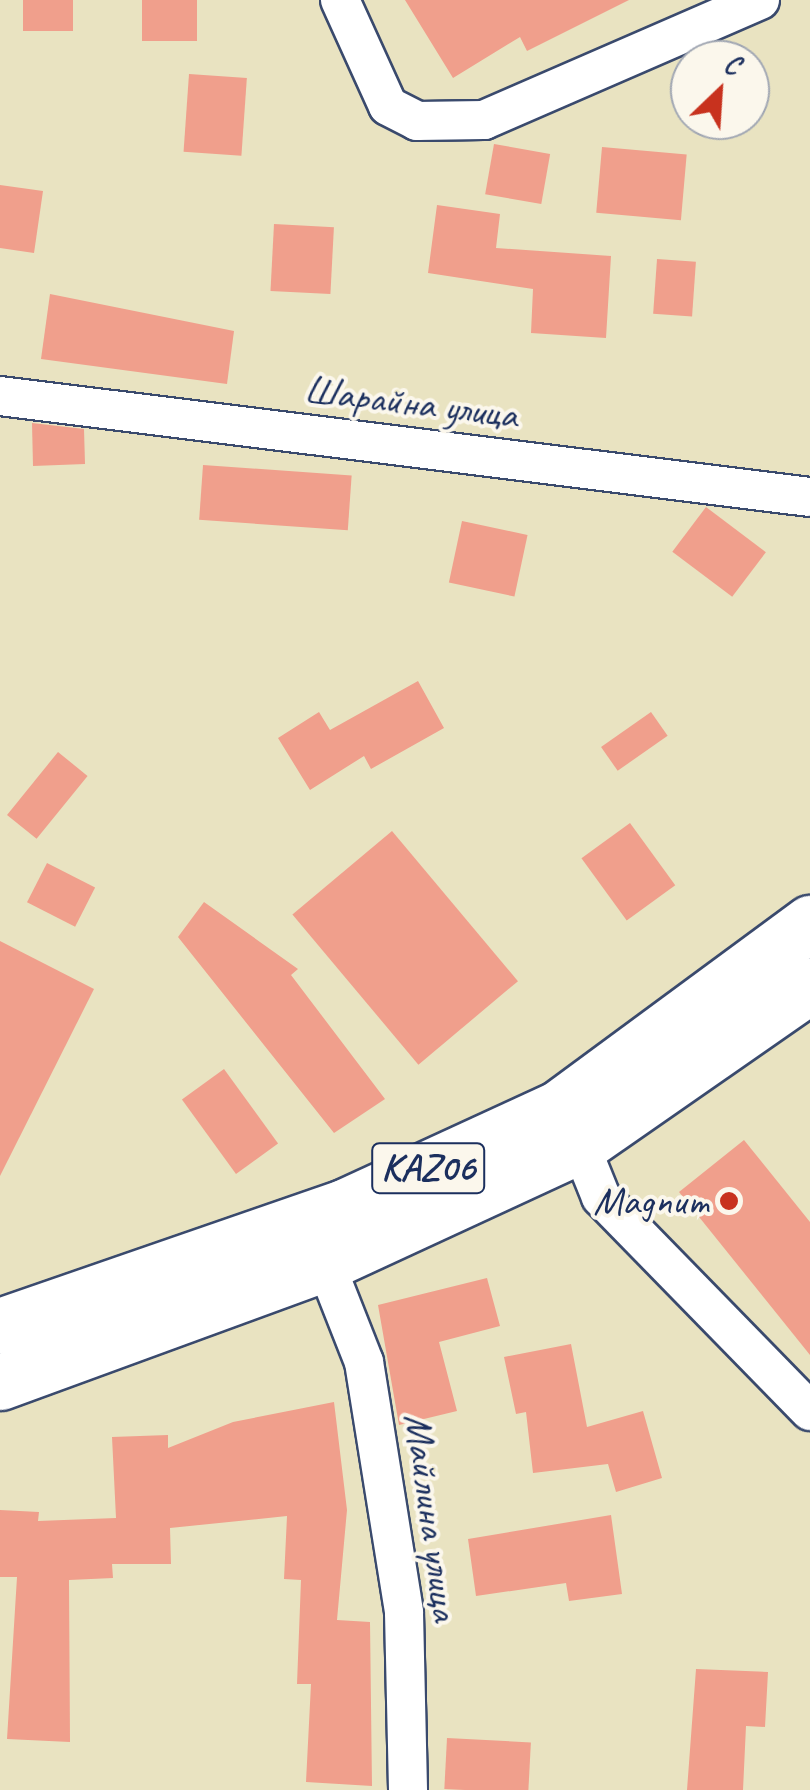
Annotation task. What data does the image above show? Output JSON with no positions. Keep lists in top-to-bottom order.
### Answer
{
  "streets": {
    "highway": ["KАZ06"],
    "street": ["Шарайна улица", "Майлина улица"]
  },
  "crossings": [
    ["KАZ06", "Майлина улица"]
  ],
  "places": ["Magnum"],
  "north": "top right"
}
